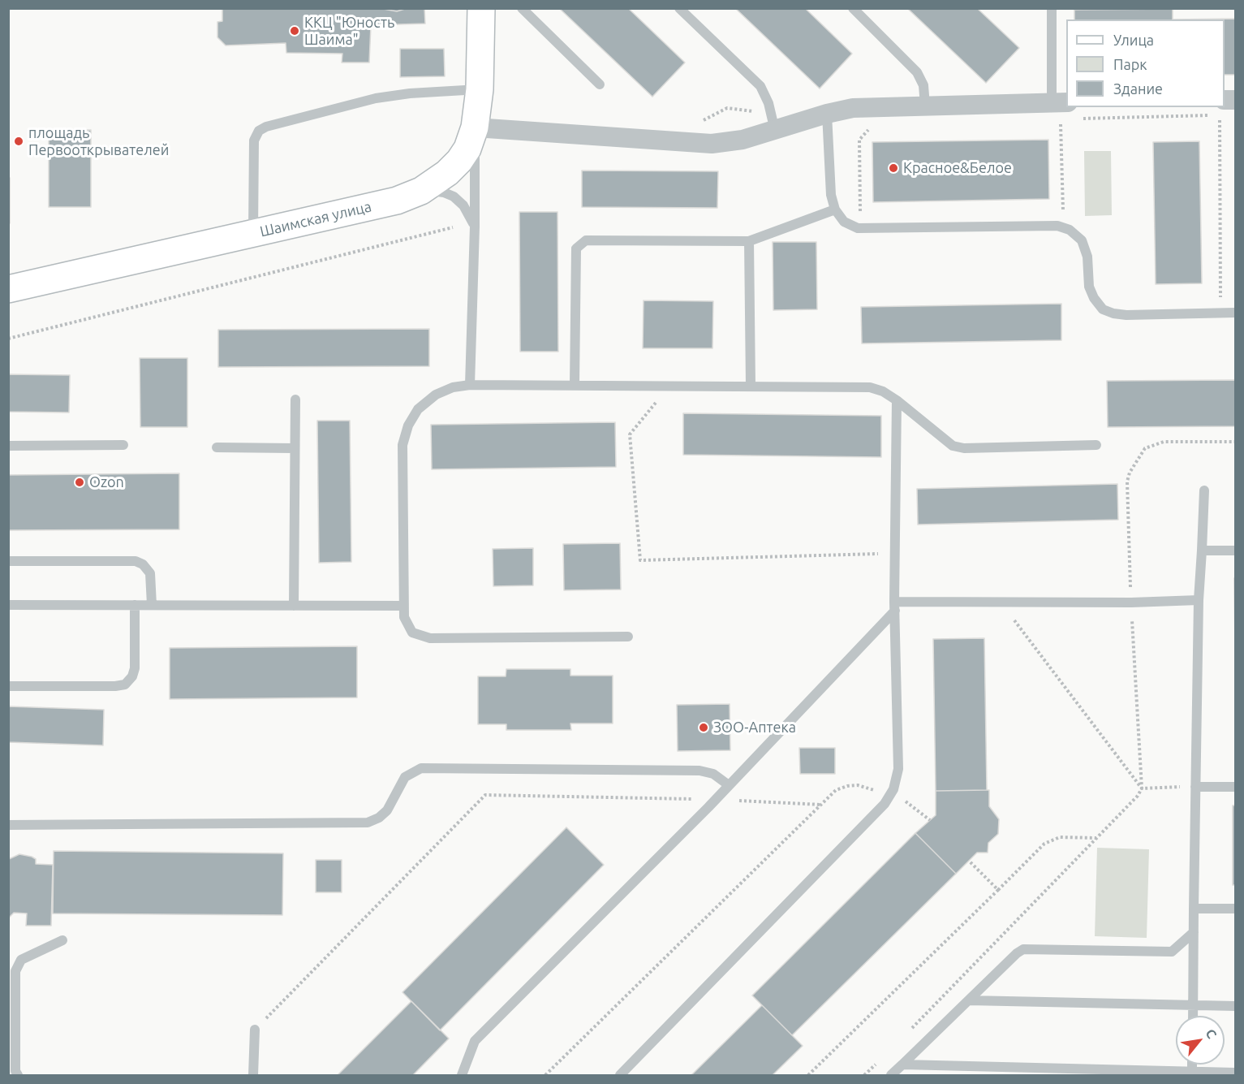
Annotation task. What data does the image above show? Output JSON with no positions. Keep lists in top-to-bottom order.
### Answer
{
  "streets": {
    "main road": ["Шаимская улица"]
  },
  "places": [
    "ККЦ \"Юность Шаима\"",
    "площадь Первооткрывателей",
    "Красное&Белое",
    "Ozon",
    "ЗОО-Аптека"
  ],
  "legend": ["Улица", "Парк", "Здание"],
  "north": "top right"
}
